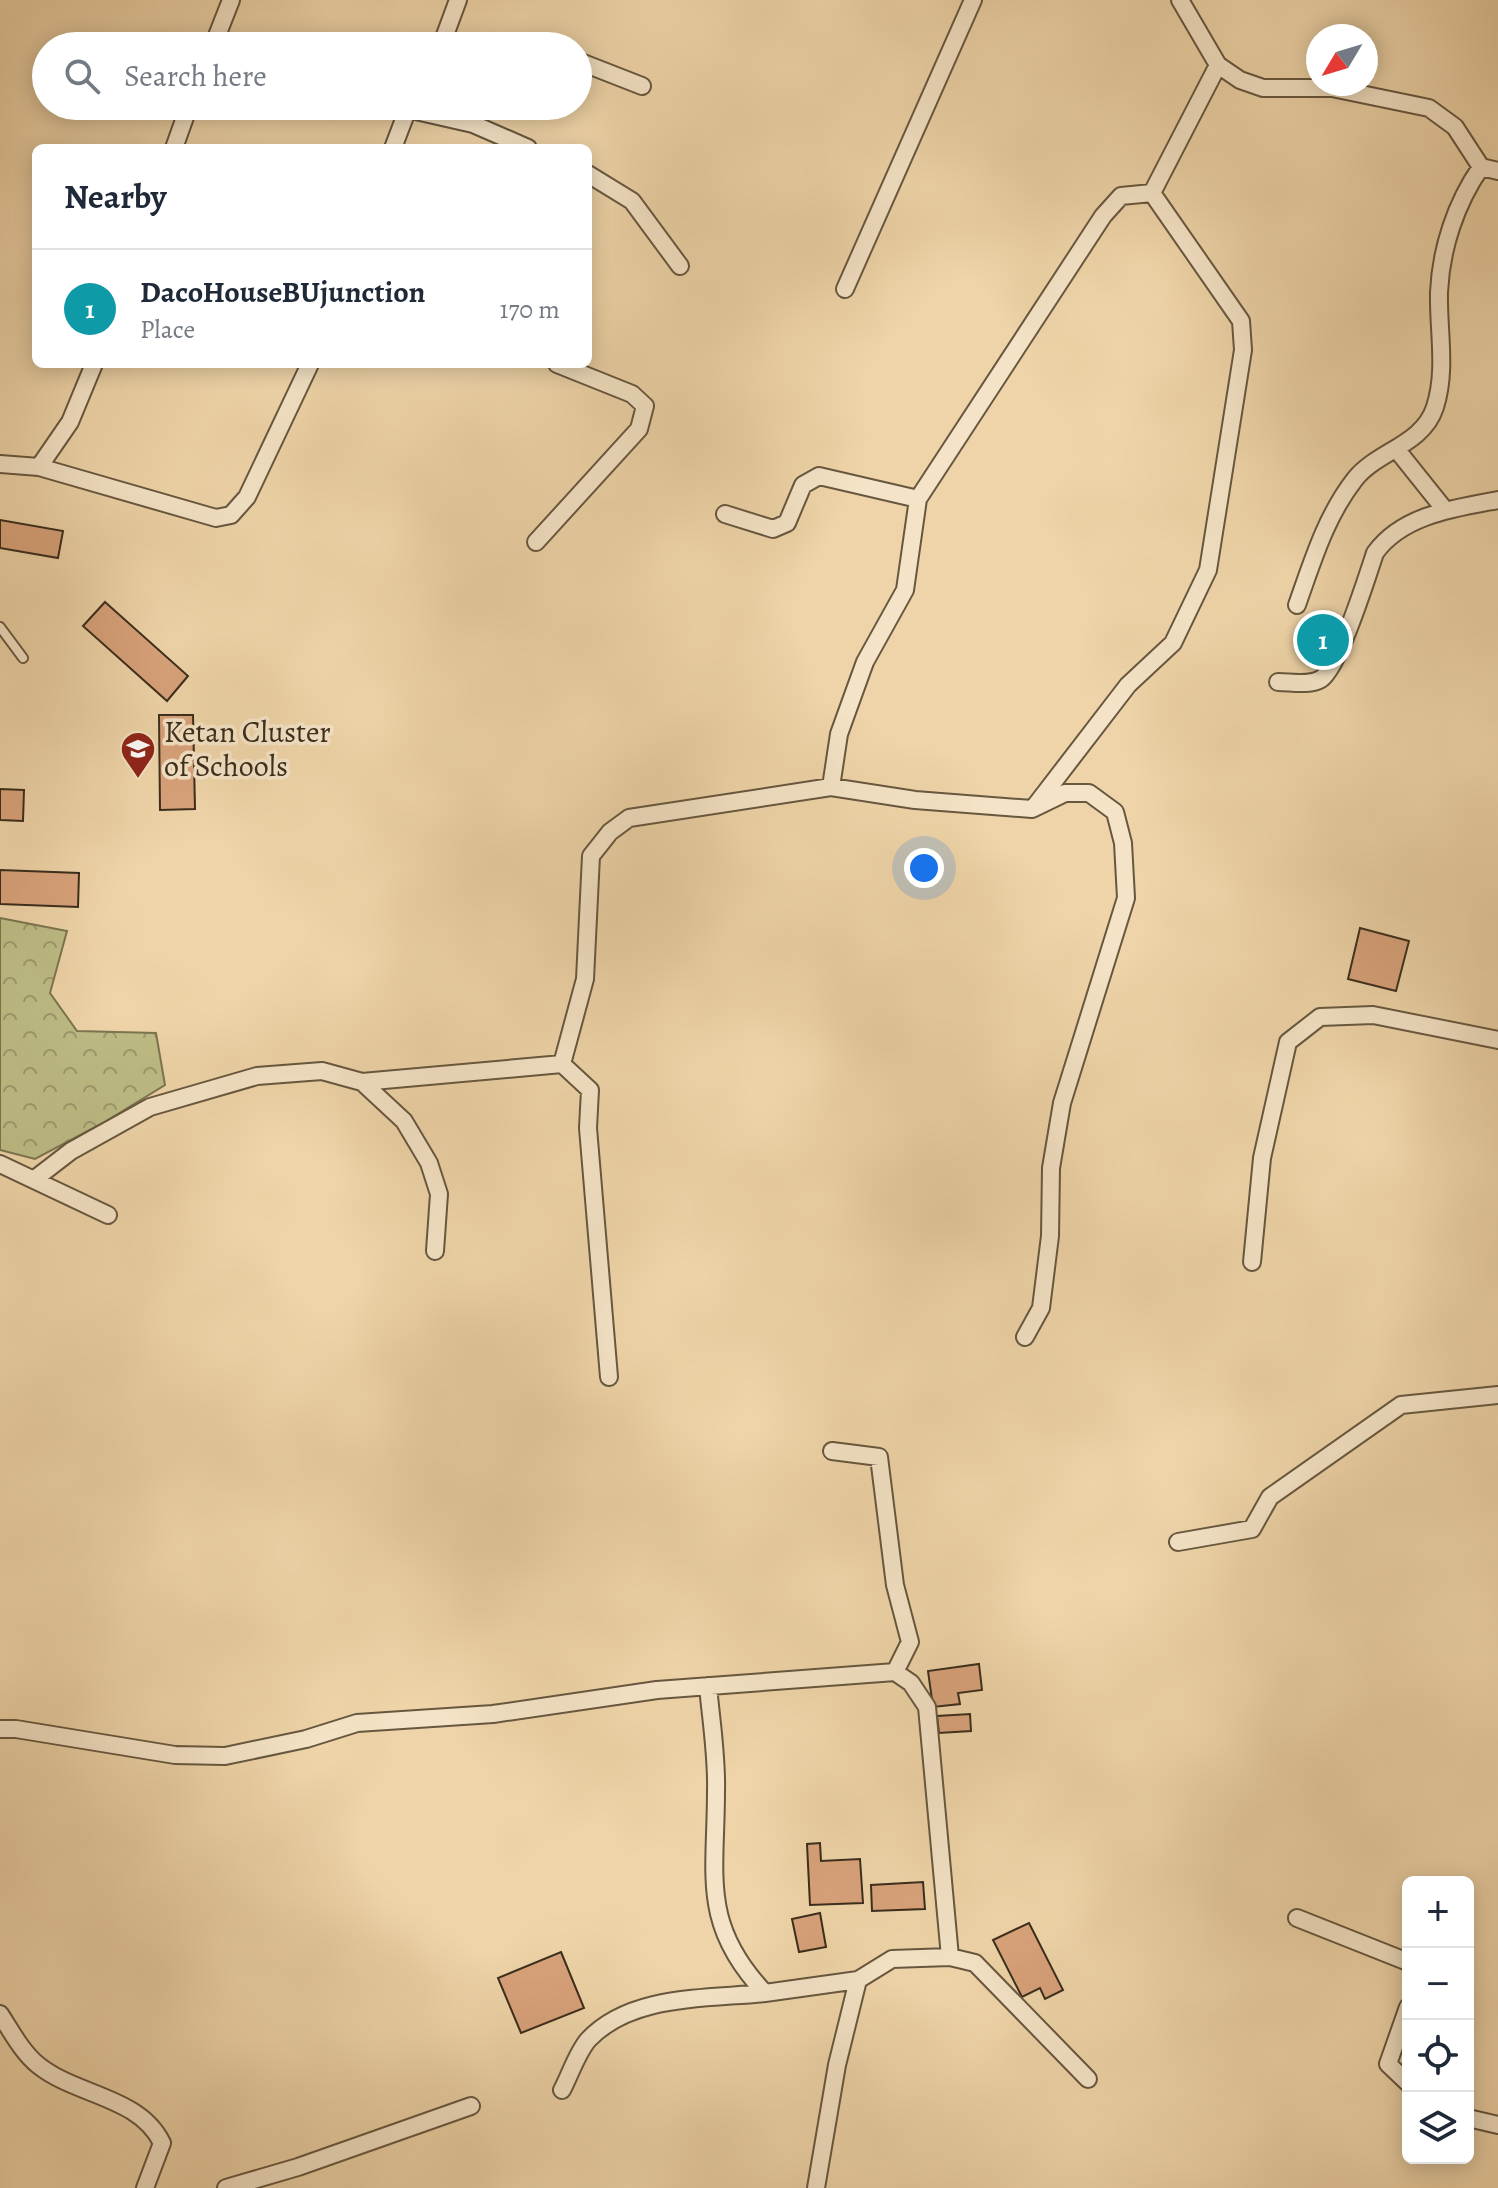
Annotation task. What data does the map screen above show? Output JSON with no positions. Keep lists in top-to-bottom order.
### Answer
{
  "places": {
    "school or university": ["Ketan Cluster of Schools"]
  },
  "north": "bottom left",
  "page": {
    "search": "Search here",
    "heading": "Nearby",
    "list": [
      {
        "mark": "1",
        "name": "DacoHouseBUjunction",
        "note": "Place",
        "value": "170 m"
      }
    ],
    "pins": "1",
    "map_buttons": ["+", "−"]
  }
}
